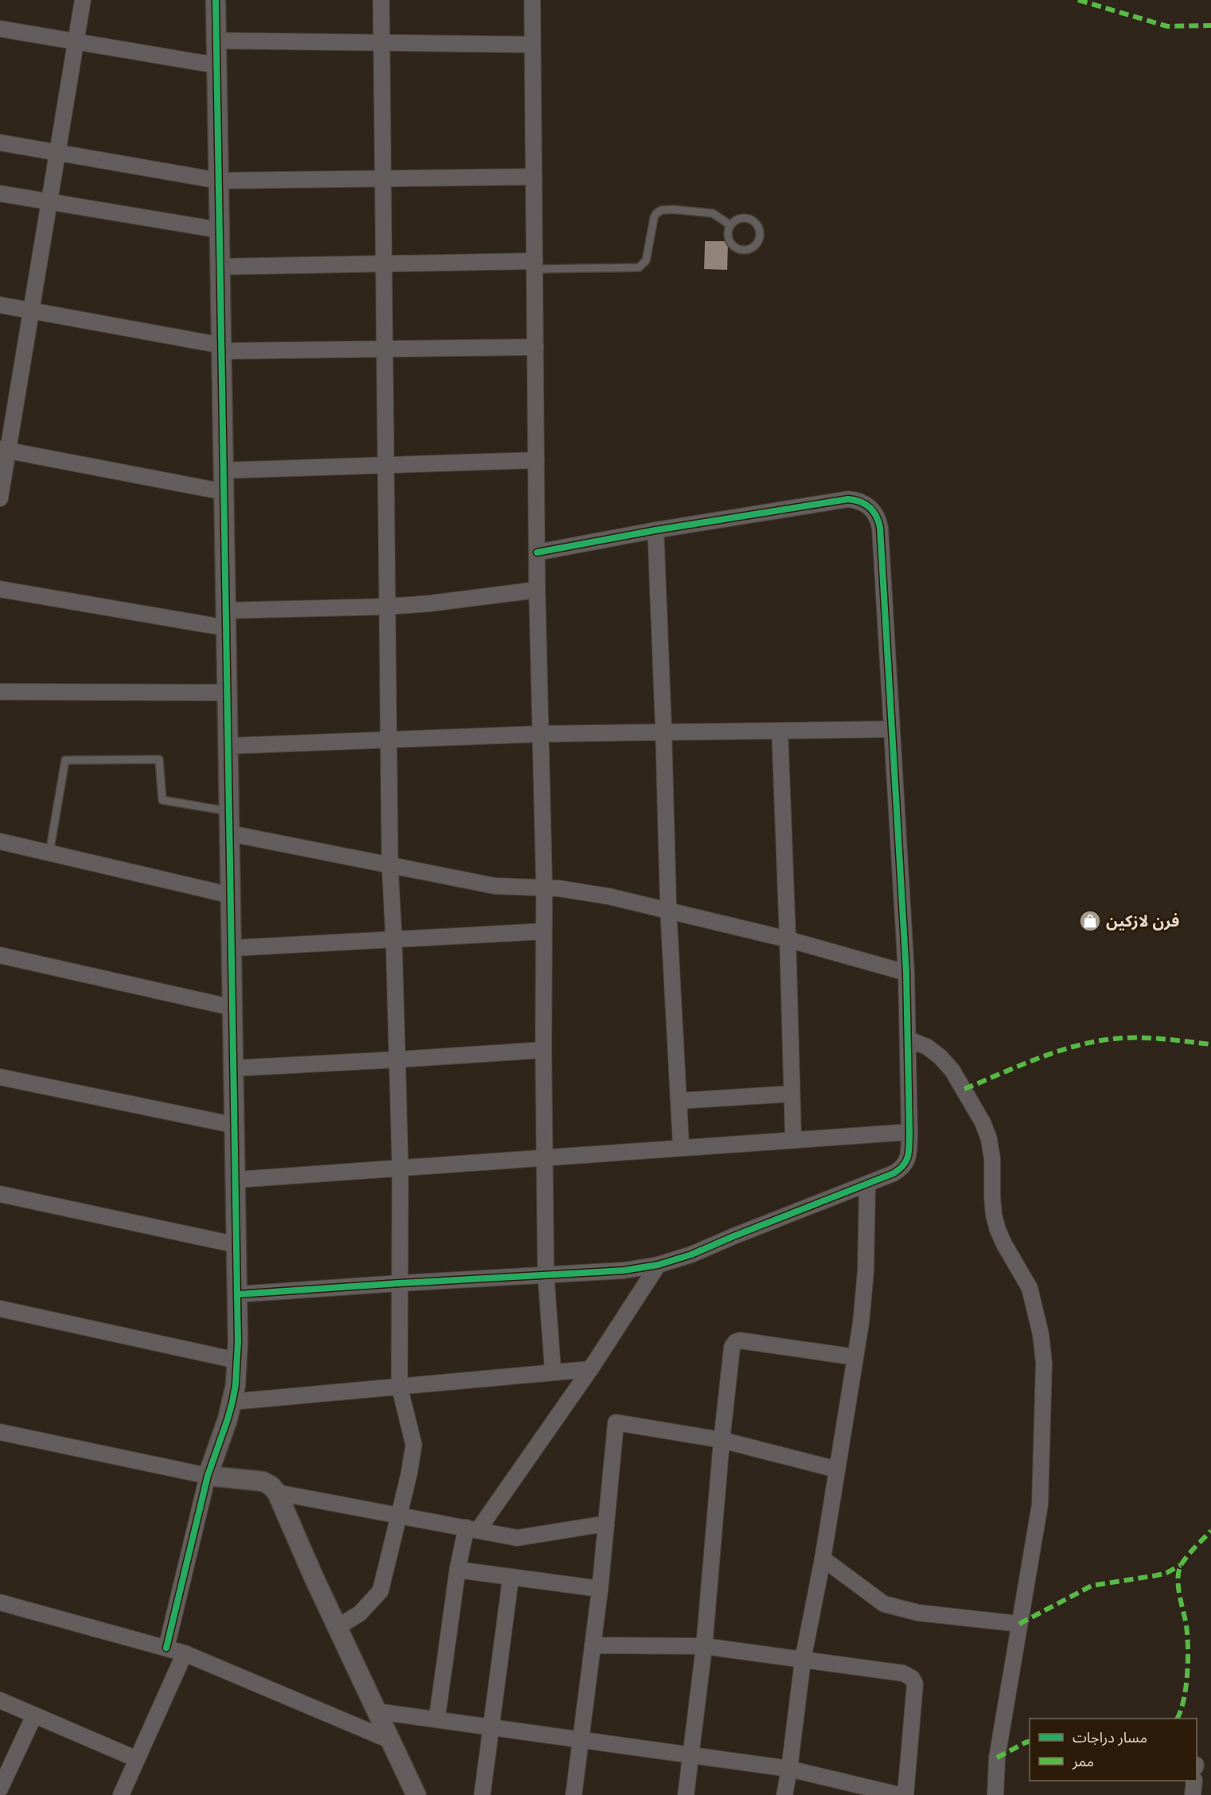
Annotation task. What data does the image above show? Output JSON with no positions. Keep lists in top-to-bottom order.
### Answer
{
  "places": {
    "shop": ["فرن لازكين"]
  },
  "legend": ["مسار دراجات", "ممر"]
}
